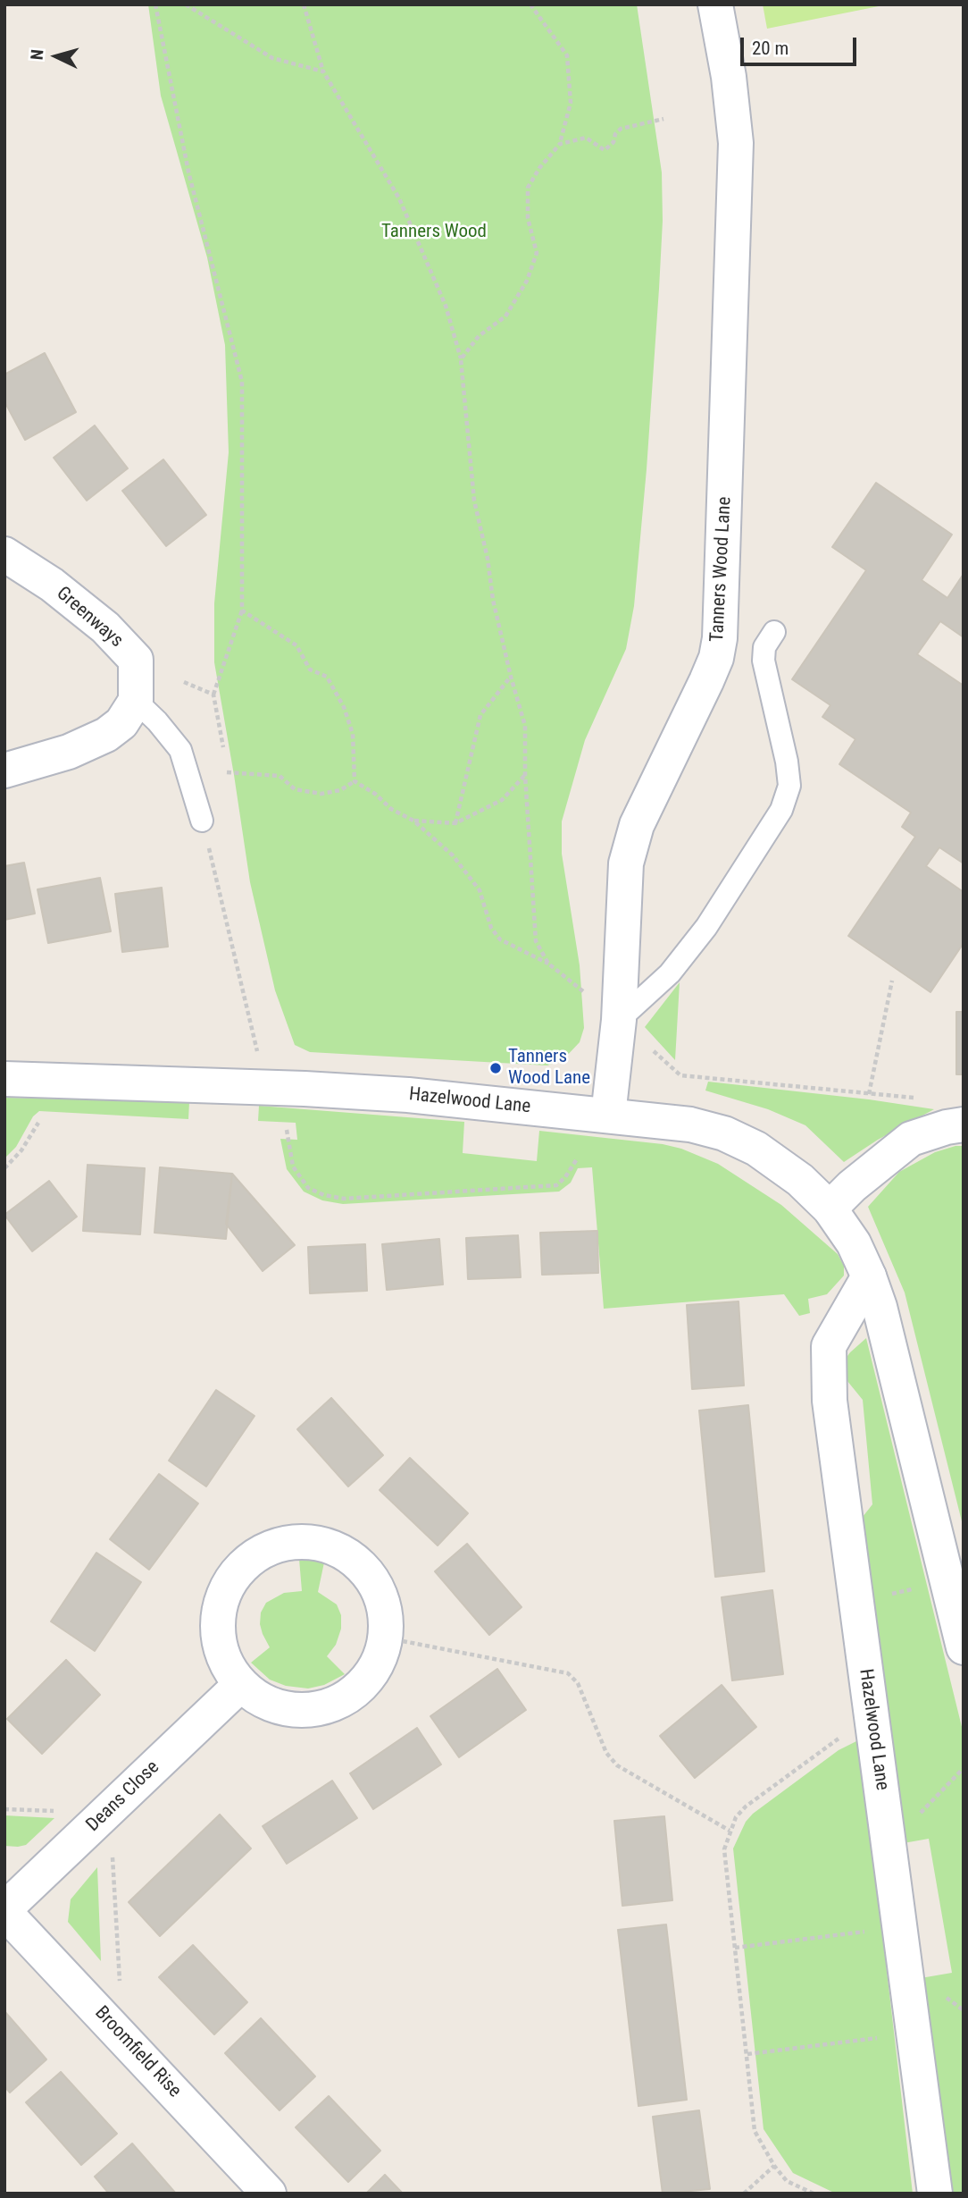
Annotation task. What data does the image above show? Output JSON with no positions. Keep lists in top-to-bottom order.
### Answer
{
  "streets": {
    "street": [
      "Tanners Wood Lane",
      "Greenways",
      "Hazelwood Lane",
      "Deans Close",
      "Broomfield Rise"
    ]
  },
  "crossings": [
    ["Tanners Wood Lane", "Hazelwood Lane"],
    ["Deans Close", "Broomfield Rise"]
  ],
  "parks": ["Tanners Wood"],
  "places": ["Tanners Wood Lane"],
  "scale_bar": "20 m",
  "north": "left"
}
